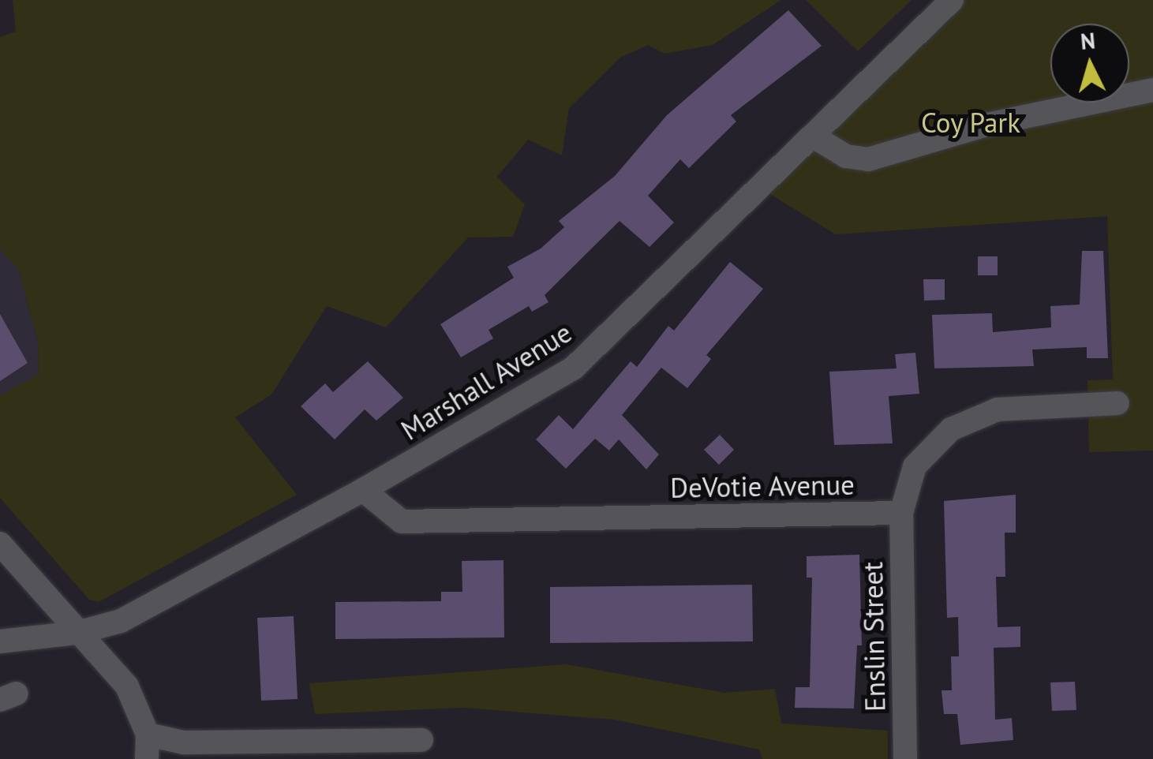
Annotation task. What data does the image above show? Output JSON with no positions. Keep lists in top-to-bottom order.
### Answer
{
  "streets": {
    "street": ["Marshall Avenue", "DeVotie Avenue", "Enslin Street"]
  },
  "crossings": [
    ["Marshall Avenue", "DeVotie Avenue"],
    ["DeVotie Avenue", "Enslin Street"]
  ],
  "parks": ["Coy Park"],
  "north": "top"
}
